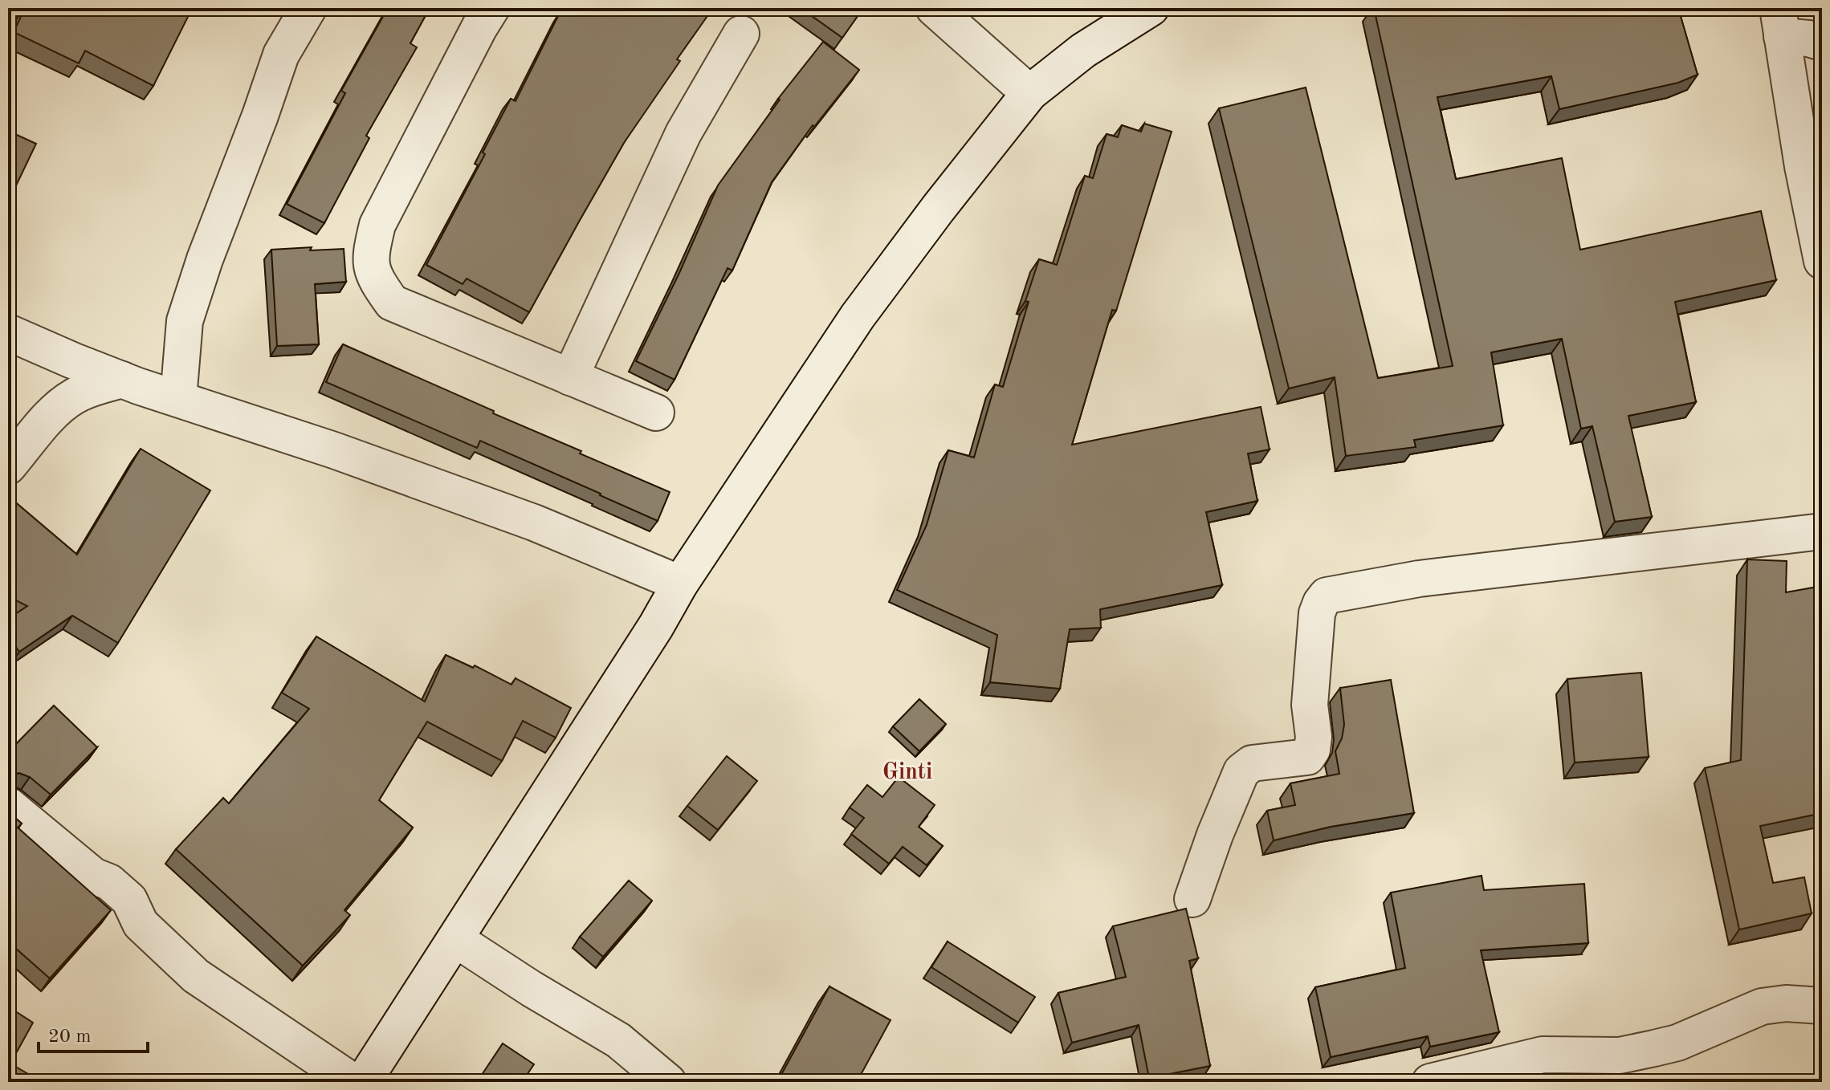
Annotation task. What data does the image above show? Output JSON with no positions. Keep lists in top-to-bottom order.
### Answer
{
  "districts": ["Ginti"],
  "scale_bar": "20 m"
}
